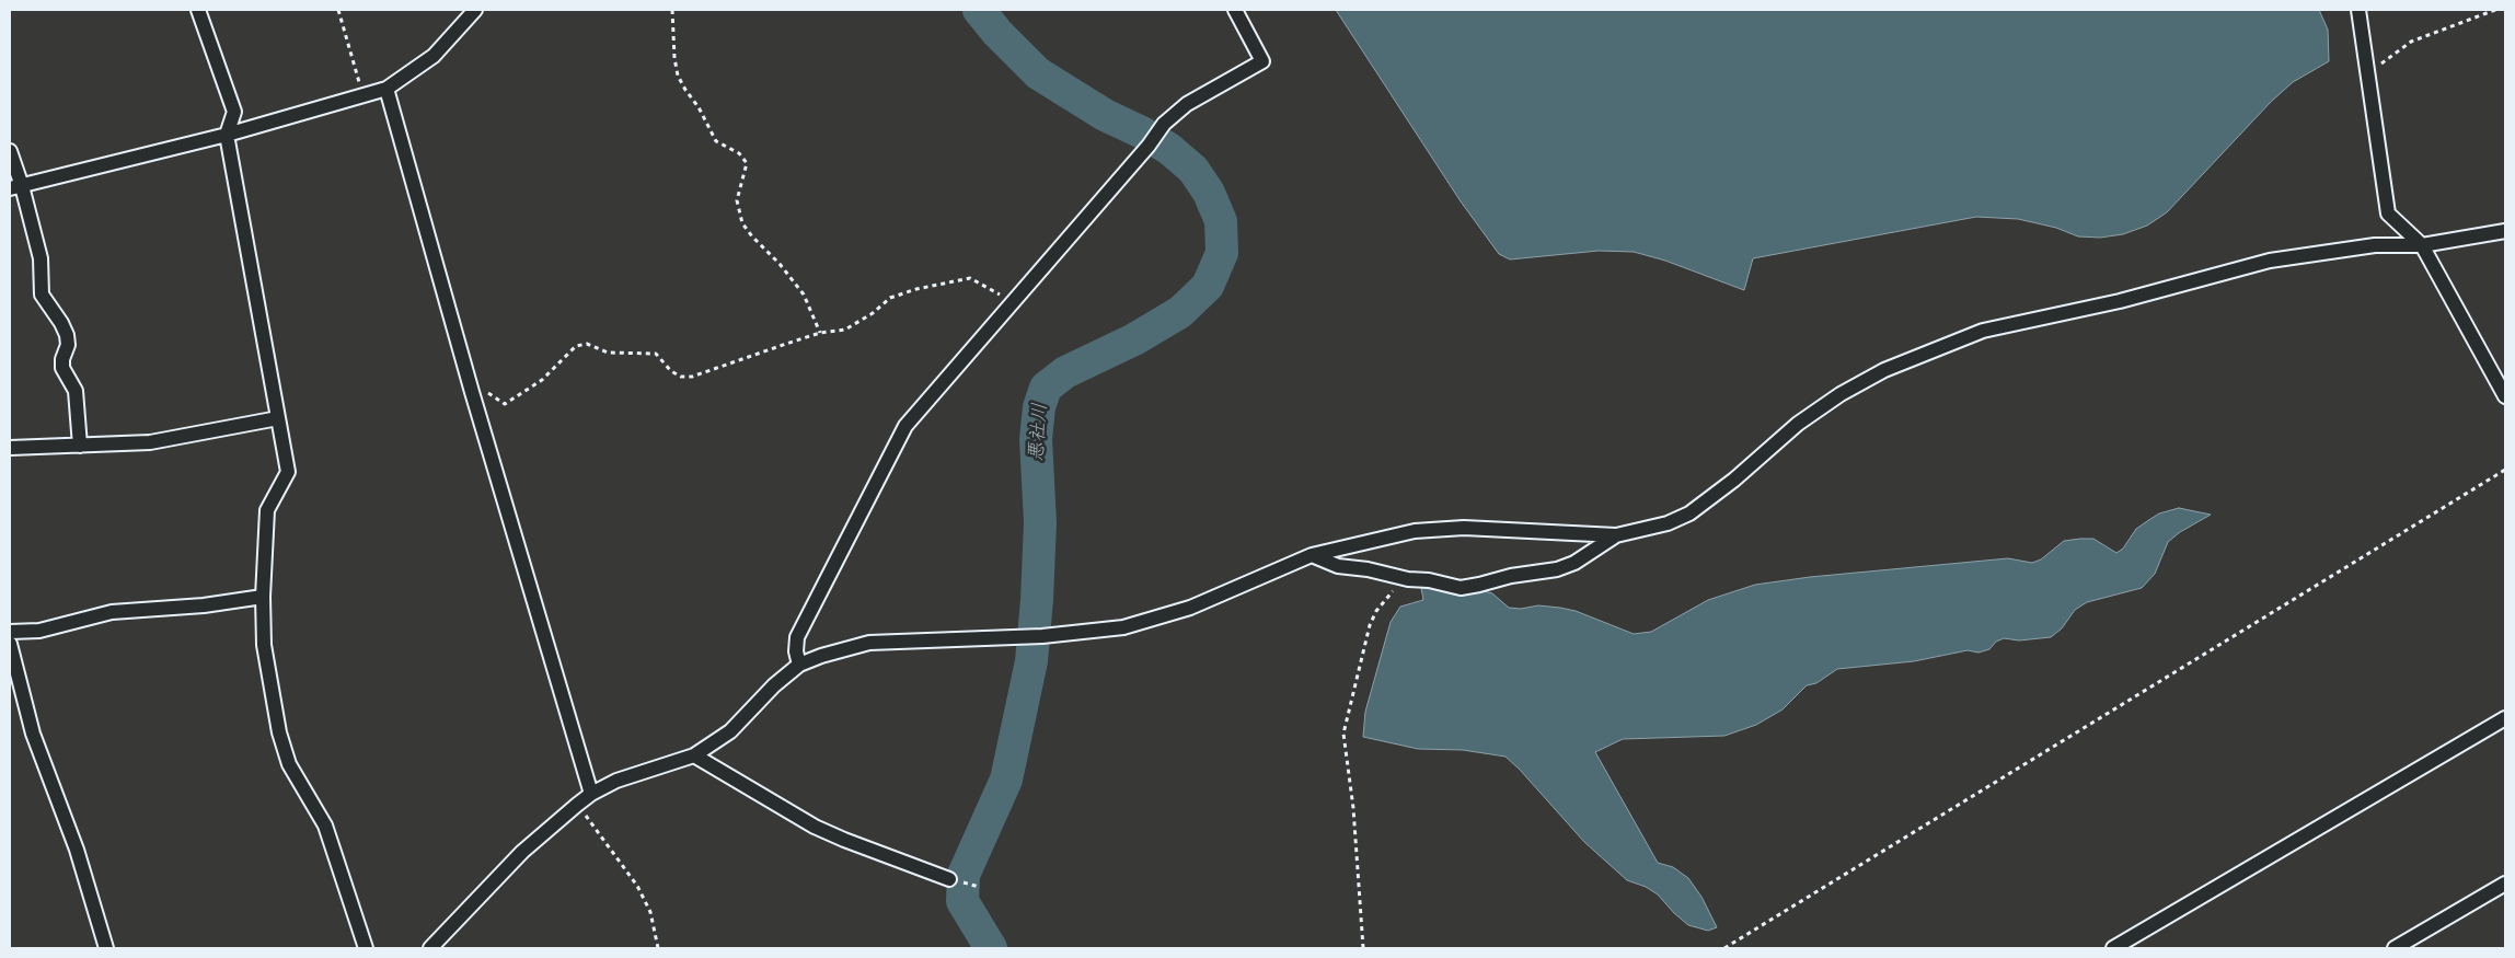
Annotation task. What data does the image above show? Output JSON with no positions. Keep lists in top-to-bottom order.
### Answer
{
  "water": ["悪社川"]
}
